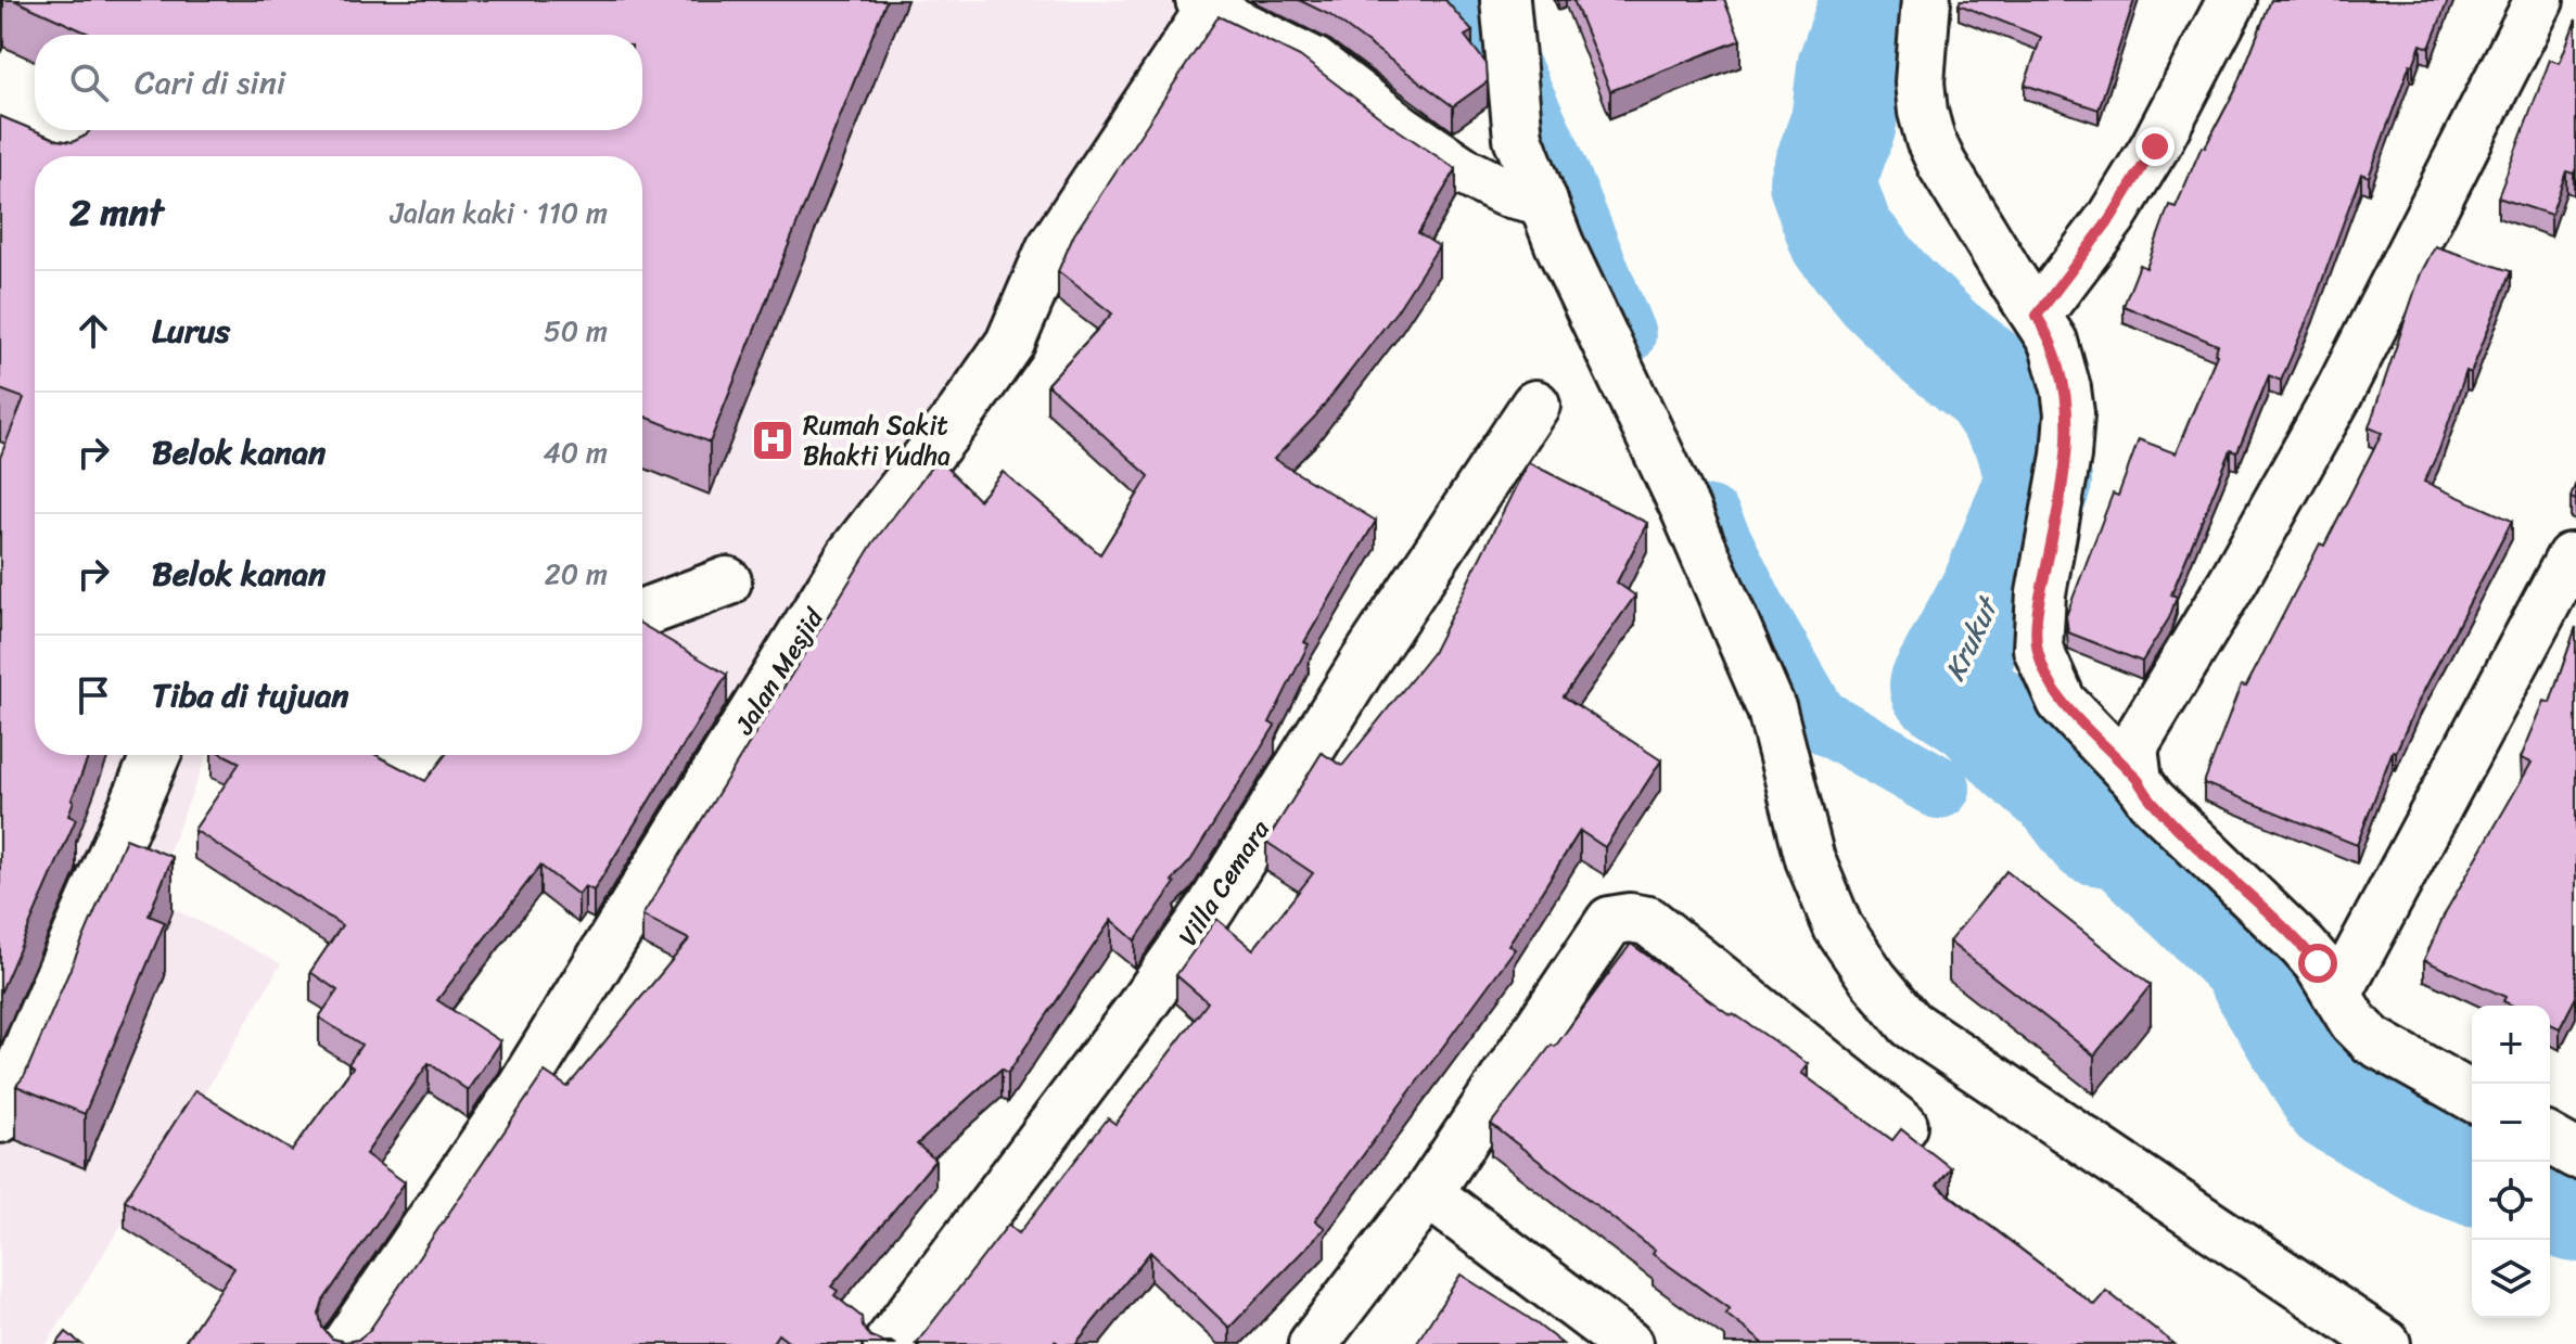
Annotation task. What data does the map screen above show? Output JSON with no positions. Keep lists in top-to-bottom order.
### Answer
{
  "streets": {
    "street": ["Jalan Mesjid", "Villa Cemara"]
  },
  "water": ["Krukut"],
  "places": {
    "hospital": ["Rumah Sakit Bhakti Yudha"]
  },
  "page": {
    "search": "Cari di sini",
    "heading": ["2 mnt", "Jalan kaki · 110 m"],
    "list": [
      ["Lurus", "50 m"],
      ["Belok kanan", "40 m"],
      ["Belok kanan", "20 m"],
      "Tiba di tujuan"
    ],
    "map_buttons": ["+", "−"]
  }
}
